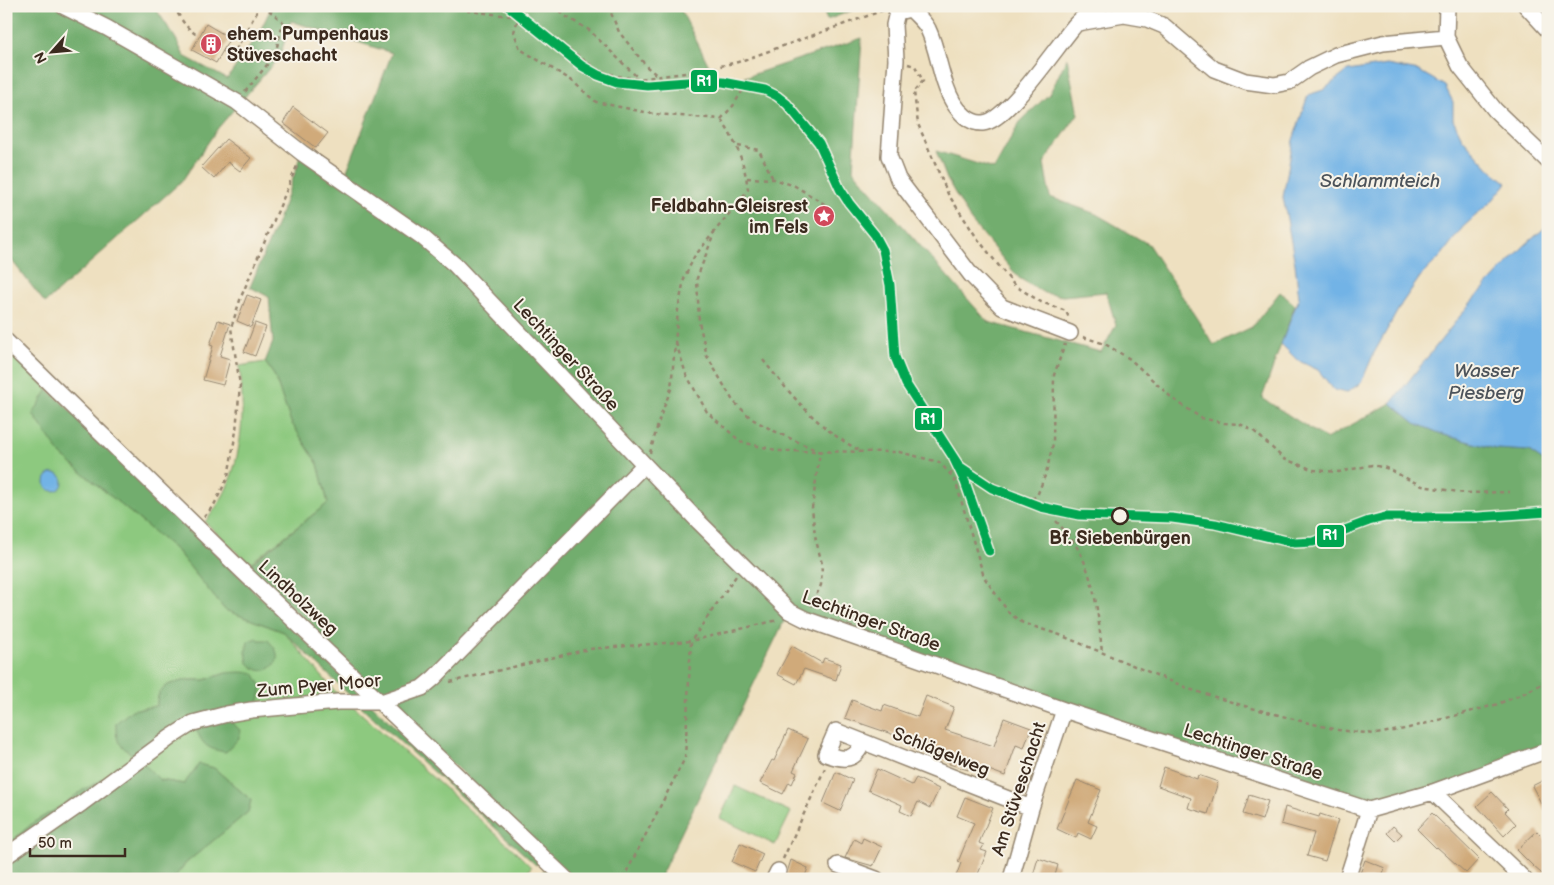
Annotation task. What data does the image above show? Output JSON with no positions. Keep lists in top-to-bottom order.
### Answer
{
  "streets": {
    "street": [
      "Lechtinger Straße",
      "Lindholzweg",
      "Zum Pyer Moor",
      "Schlägelweg",
      "Am Stüveschacht"
    ]
  },
  "crossings": [
    ["Lechtinger Straße", "Zum Pyer Moor"],
    ["Lechtinger Straße", "Am Stüveschacht"],
    ["Lindholzweg", "Zum Pyer Moor"],
    ["Schlägelweg", "Am Stüveschacht"]
  ],
  "water": ["Schlammteich", "Wasser Piesberg"],
  "places": {
    "building": ["ehem. Pumpenhaus Stüveschacht"],
    "place": ["Feldbahn-Gleisrest im Fels"],
    "other": ["Bf. Siebenbürgen"]
  },
  "lines": ["transit line R1"],
  "scale_bar": "50 m",
  "north": "bottom left"
}
